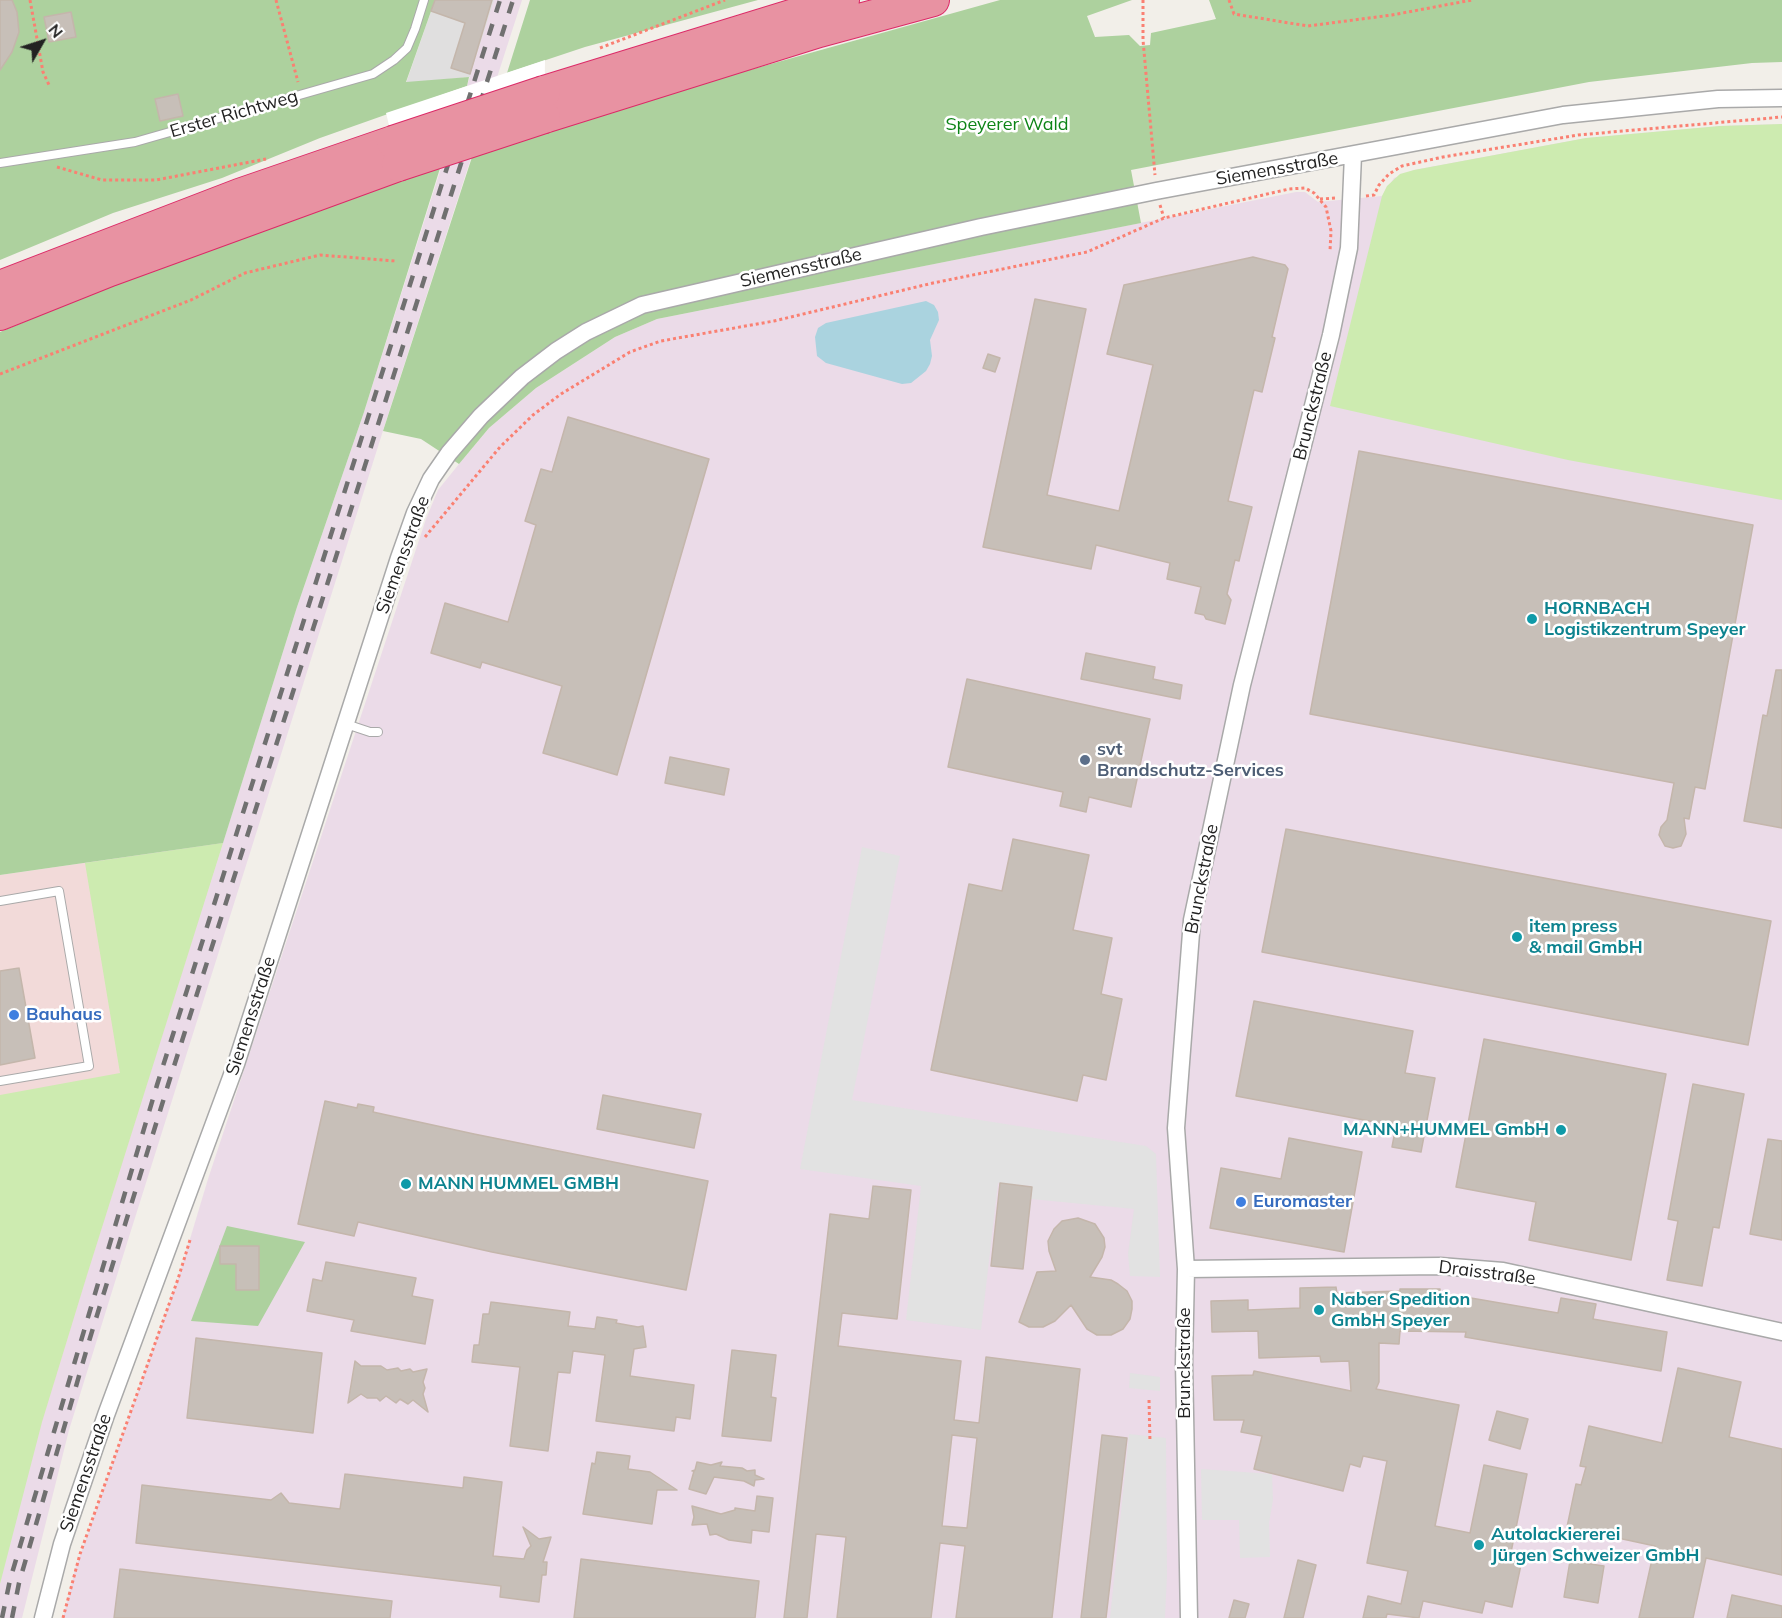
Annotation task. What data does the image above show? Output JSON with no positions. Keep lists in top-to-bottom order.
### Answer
{
  "streets": {
    "street": ["Siemensstraße", "Brunckstraße", "Draisstraße"],
    "lane": ["Erster Richtweg"]
  },
  "crossings": [
    ["Siemensstraße", "Brunckstraße"],
    ["Brunckstraße", "Draisstraße"]
  ],
  "parks": ["Speyerer Wald"],
  "places": [
    "HORNBACH Logistikzentrum Speyer",
    "svt Brandschutz-Services",
    "item press & mail GmbH",
    "Bauhaus",
    "MANN+HUMMEL GmbH",
    "MANN HUMMEL GMBH",
    "Euromaster",
    "Naber Spedition GmbH Speyer",
    "Autolackiererei Jürgen Schweizer GmbH"
  ],
  "north": "top right"
}
